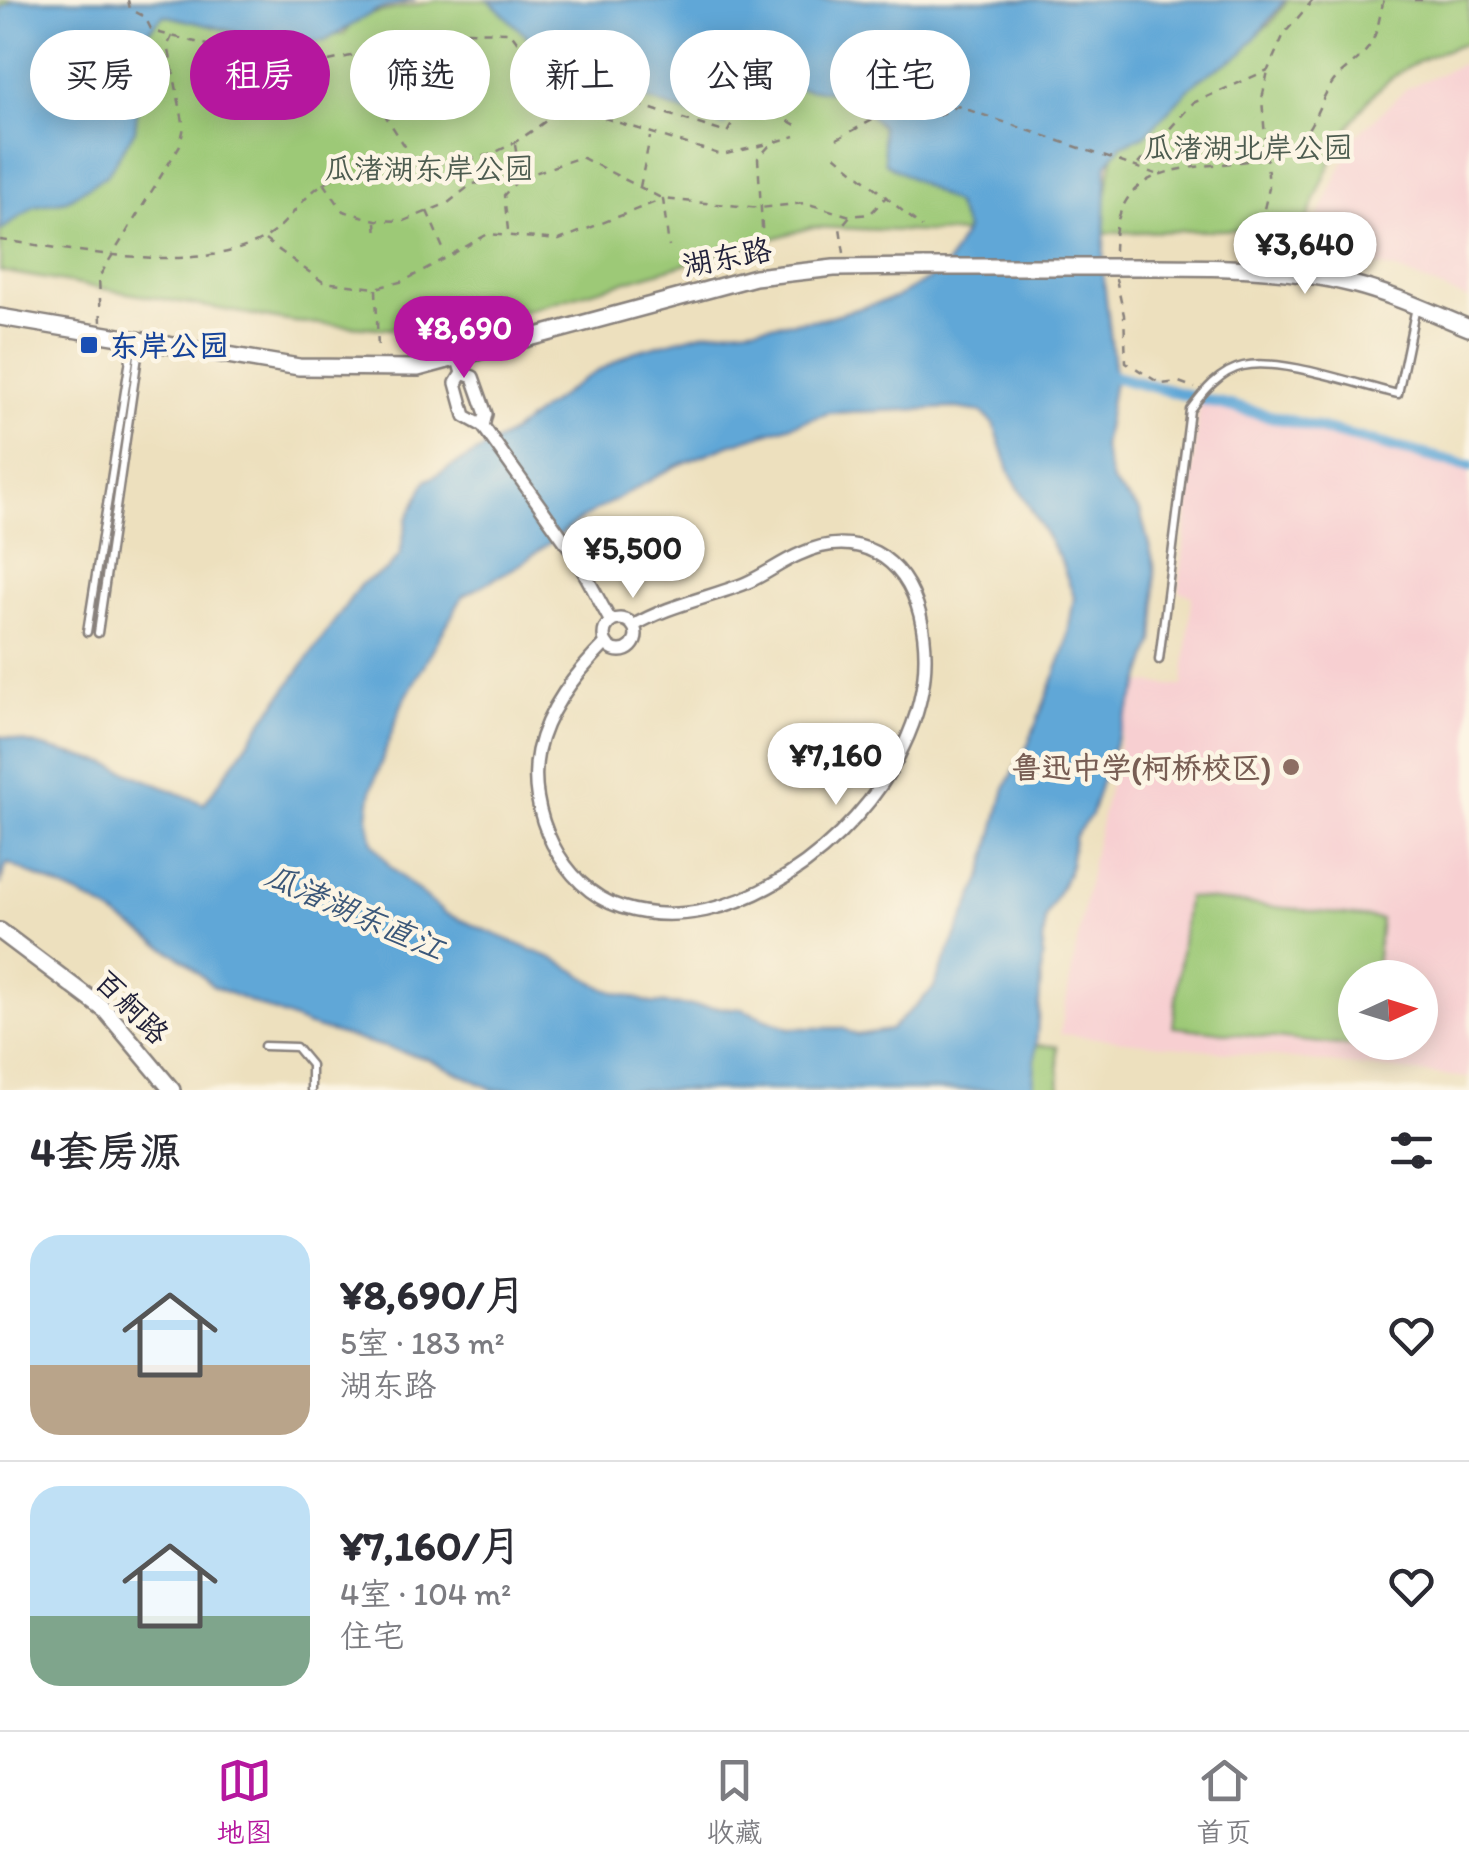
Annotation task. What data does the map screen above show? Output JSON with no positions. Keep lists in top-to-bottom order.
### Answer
{
  "streets": {
    "street": ["湖东路", "百舸路"]
  },
  "water": ["瓜渚湖东直江"],
  "parks": ["瓜渚湖北岸公园", "瓜渚湖东岸公园"],
  "places": {
    "transit": ["东岸公园"],
    "other": ["鲁迅中学(柯桥校区)"]
  },
  "north": "right",
  "page": {
    "chip": [
      "买房",
      "租房",
      "筛选",
      "新上",
      "公寓",
      "住宅"
    ],
    "price": [
      "¥3,640",
      "¥8,690",
      "¥5,500",
      "¥7,160"
    ],
    "heading": "4套房源",
    "list": [
      {
        "name": "¥8,690/月",
        "note": "5室 · 183 m² · 湖东路"
      },
      {
        "name": "¥7,160/月",
        "note": "4室 · 104 m² · 住宅"
      }
    ],
    "tabs": ["地图", "收藏", "首页"]
  }
}
